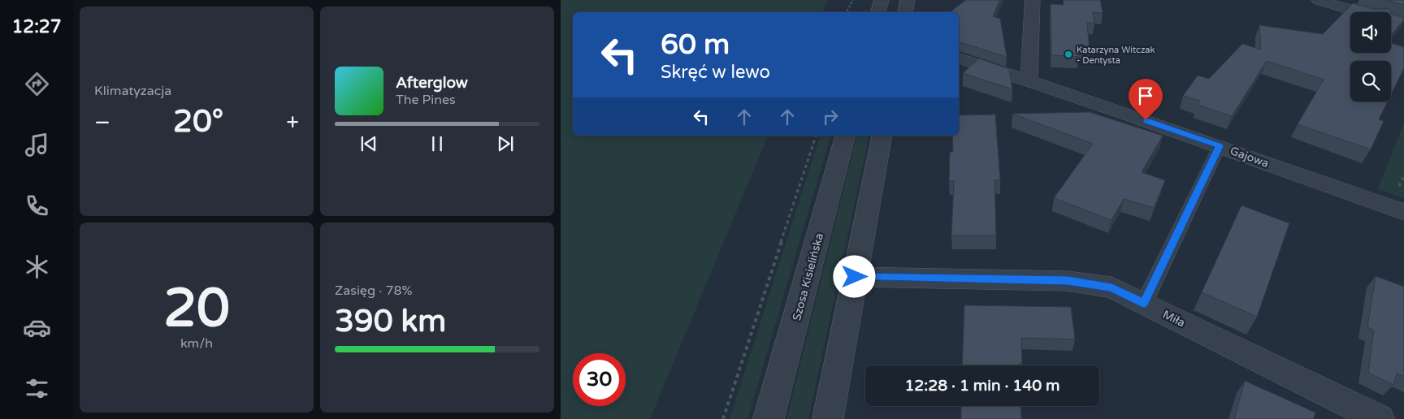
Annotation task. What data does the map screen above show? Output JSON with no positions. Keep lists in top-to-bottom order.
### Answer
{
  "streets": {
    "street": ["Gajowa", "Szosa Kisielińska", "Miła"]
  },
  "places": ["Katarzyna Witczak - Dentysta"],
  "page": {
    "tabs": "12:27",
    "tile": [
      "Klimatyzacja",
      ["20", "km/h"],
      ["Zasięg · 78%", "390 km"]
    ],
    "turn": ["60 m", "Skręć w lewo"],
    "song": ["Afterglow", "The Pines"],
    "heat": ["−", "20°", "+"],
    "limit": "30",
    "trip": "12:28 · 1 min · 140 m"
  }
}
